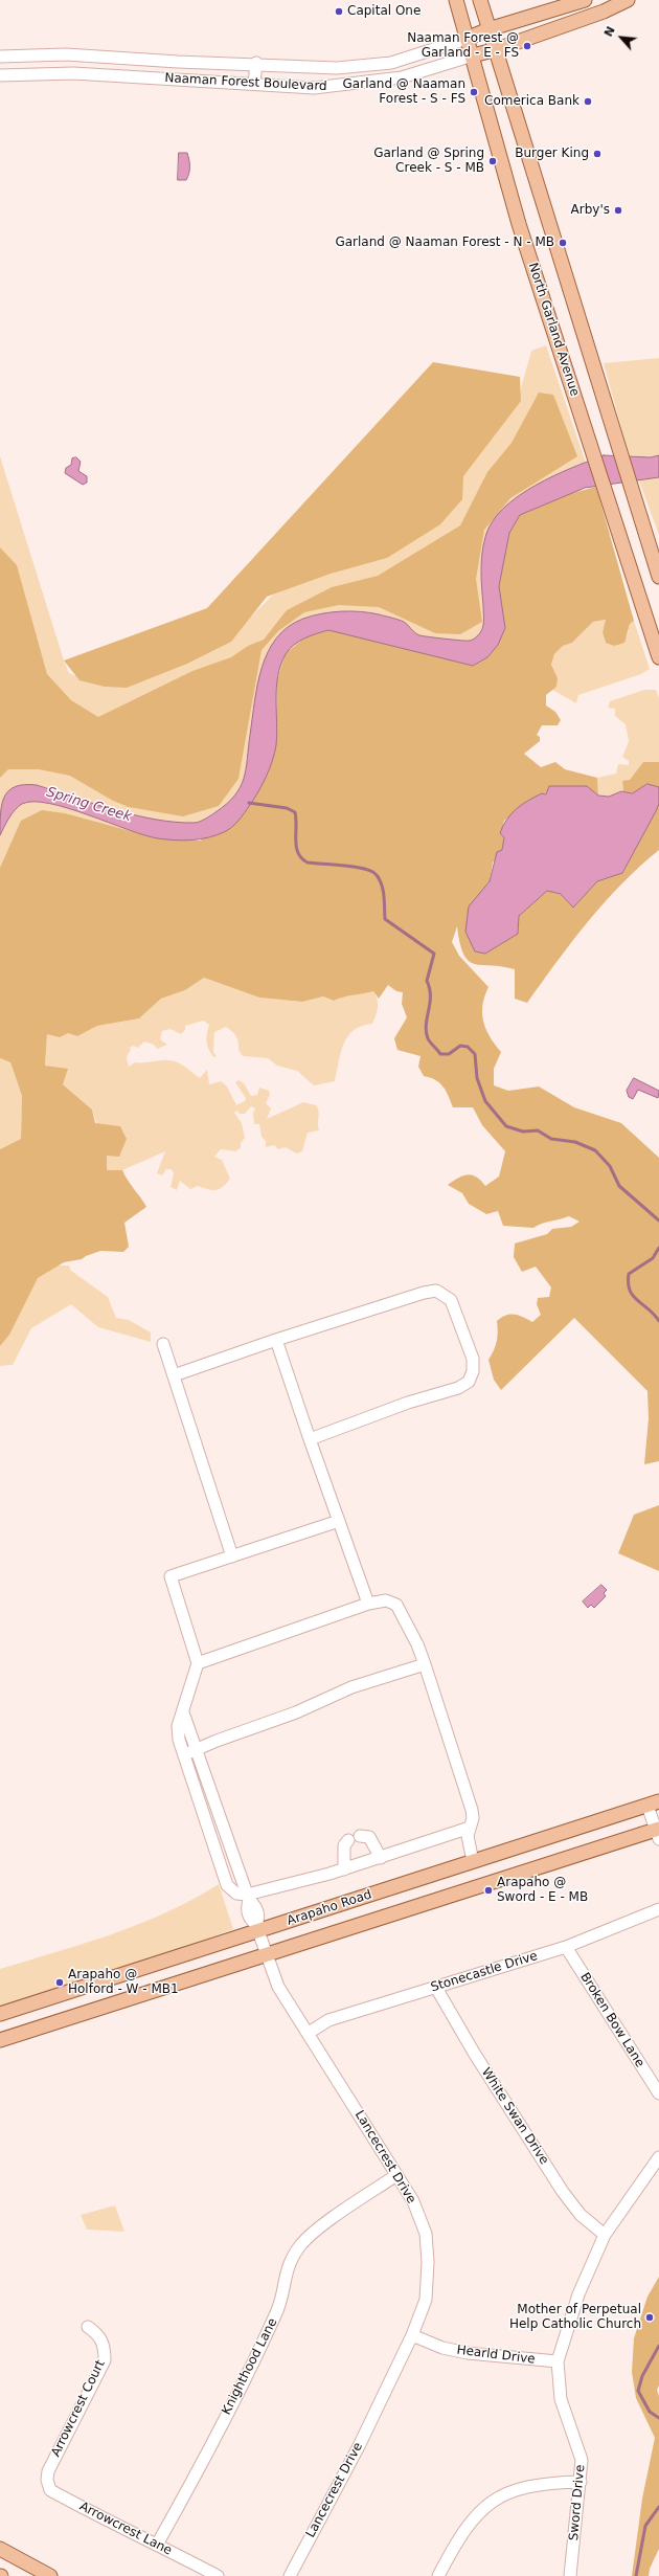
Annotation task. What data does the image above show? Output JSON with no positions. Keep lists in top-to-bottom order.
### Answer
{
  "streets": {
    "main road": ["Naaman Forest Boulevard", "North Garland Avenue", "Arapaho Road"],
    "street": [
      "Stonecastle Drive",
      "Broken Bow Lane",
      "White Swan Drive",
      "Lancecrest Drive",
      "Hearld Drive",
      "Knighthood Lane",
      "Arrowcrest Court",
      "Sword Drive",
      "Arrowcrest Lane"
    ]
  },
  "crossings": [
    ["Naaman Forest Boulevard", "North Garland Avenue"],
    ["Arapaho Road", "Lancecrest Drive"],
    ["Stonecastle Drive", "Broken Bow Lane"],
    ["Stonecastle Drive", "White Swan Drive"],
    ["Stonecastle Drive", "Lancecrest Drive"],
    ["White Swan Drive", "Sword Drive"],
    ["Lancecrest Drive", "Hearld Drive"],
    ["Lancecrest Drive", "Knighthood Lane"],
    ["Hearld Drive", "Sword Drive"],
    ["Knighthood Lane", "Arrowcrest Lane"],
    ["Arrowcrest Court", "Arrowcrest Lane"]
  ],
  "water": ["Spring Creek"],
  "places": [
    "Capital One",
    "Naaman Forest @ Garland - E - FS",
    "Garland @ Naaman Forest - S - FS",
    "Comerica Bank",
    "Burger King",
    "Garland @ Spring Creek - S - MB",
    "Arby's",
    "Garland @ Naaman Forest - N - MB",
    "Arapaho @ Sword - E - MB",
    "Arapaho @ Holford - W - MB1",
    "Mother of Perpetual Help Catholic Church"
  ],
  "north": "top left"
}
